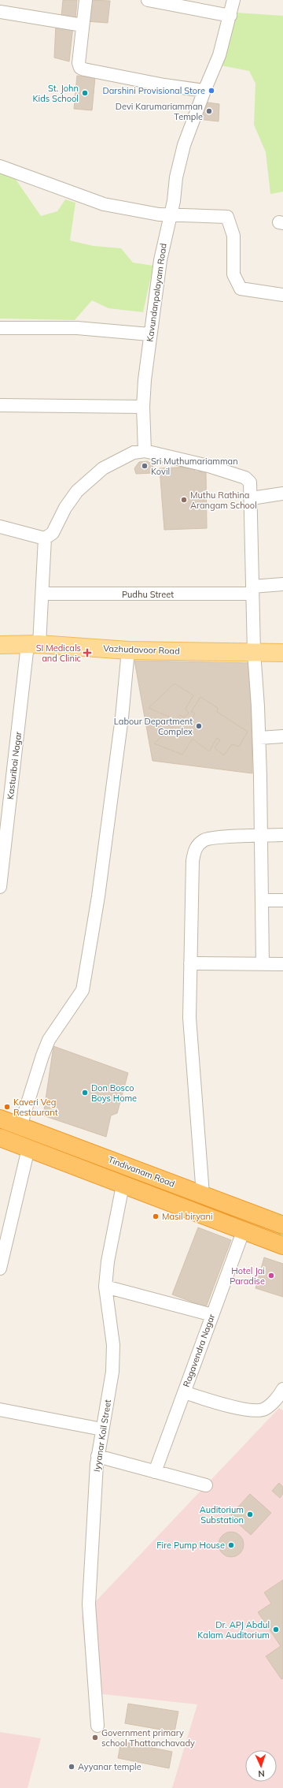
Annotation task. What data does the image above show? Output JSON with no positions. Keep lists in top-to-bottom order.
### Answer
{
  "streets": {
    "highway": ["Tindivanam Road"],
    "main road": ["Vazhudavoor Road"],
    "street": [
      "Kavundanpalayam Road",
      "Pudhu Street",
      "Kasturibai Nagar",
      "Ragavendra Nagar",
      "Iyyanar Koil Street"
    ]
  },
  "crossings": [
    ["Vazhudavoor Road", "Kasturibai Nagar"]
  ],
  "places": {
    "other": [
      "Darshini Provisional Store",
      "St. John Kids School",
      "Devi Karumariamman Temple",
      "Sri Muthumariamman Kovil",
      "Muthu Rathina Arangam School",
      "Labour Department Complex",
      "Don Bosco Boys Home",
      "Kaveri Veg Restaurant",
      "Masil biryani",
      "Hotel Jai Paradise",
      "Auditorium Substation",
      "Fire Pump House",
      "Dr. APJ Abdul Kalam Auditorium",
      "Government primary school Thattanchavady",
      "Ayyanar temple"
    ],
    "health": ["SI Medicals and Clinic"]
  },
  "north": "bottom"
}
